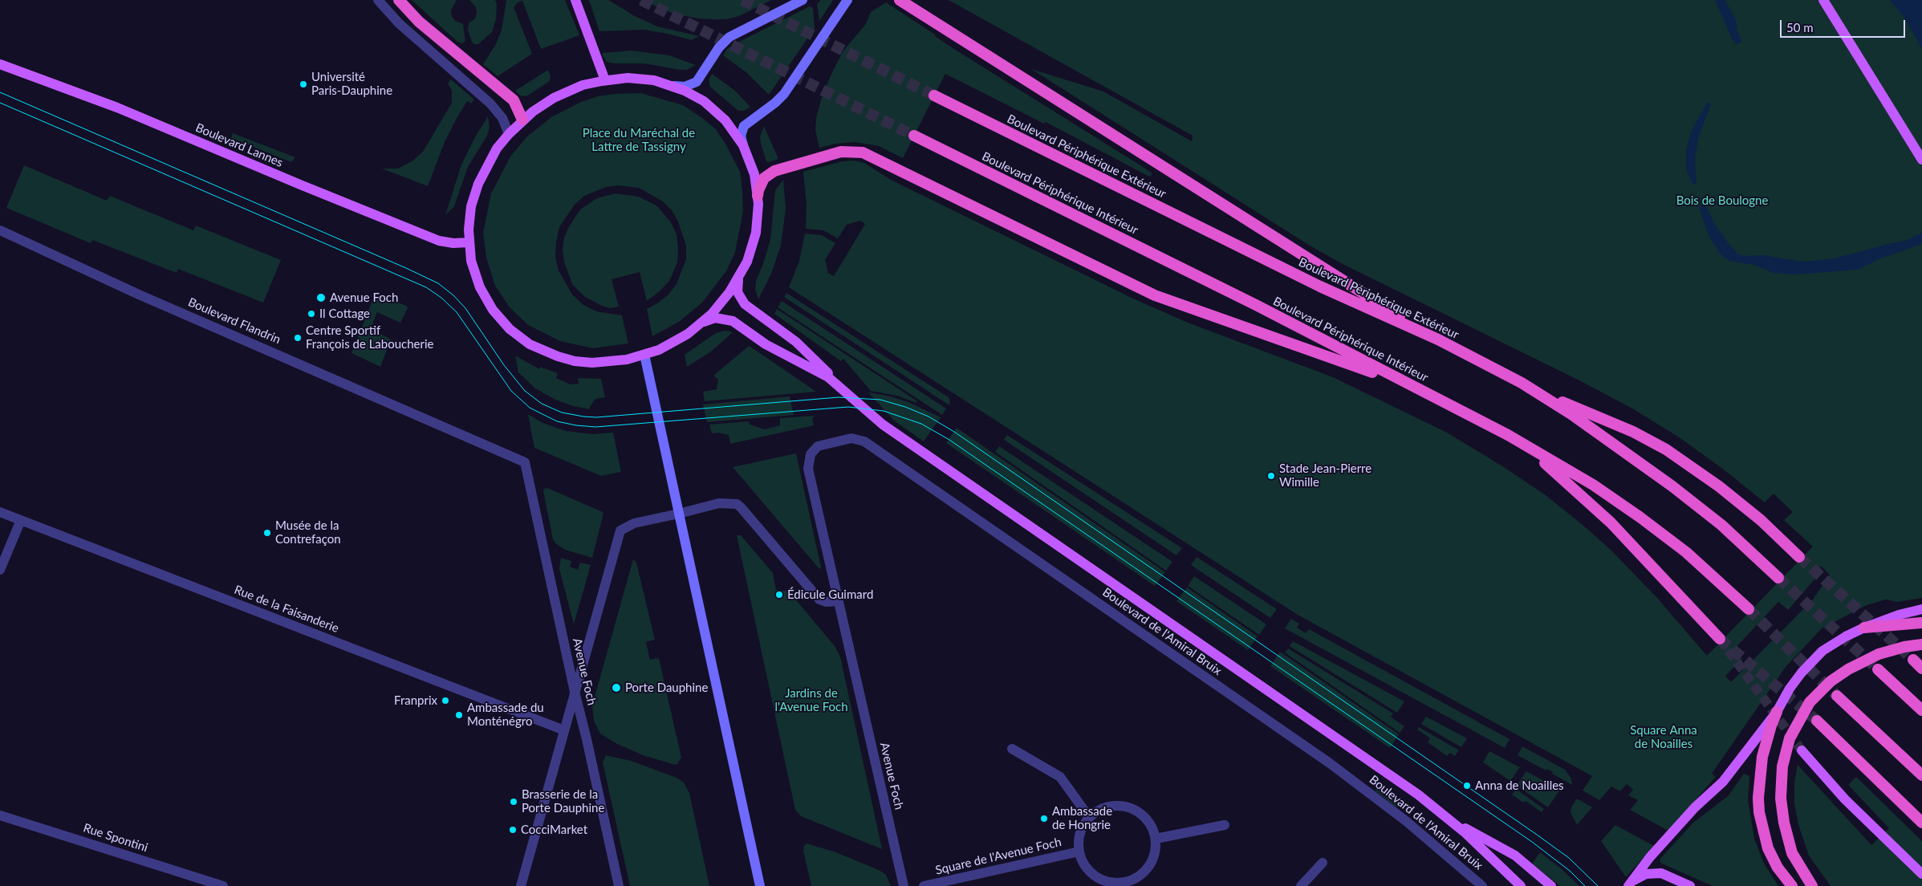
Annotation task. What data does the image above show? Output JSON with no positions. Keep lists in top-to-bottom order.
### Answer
{
  "streets": {
    "highway": ["Boulevard Périphérique Extérieur", "Boulevard Périphérique Intérieur"],
    "main road": ["Boulevard Lannes", "Boulevard de l'Amiral Bruix"],
    "street": [
      "Boulevard Flandrin",
      "Rue de la Faisanderie",
      "Avenue Foch",
      "Rue Spontini",
      "Square de l'Avenue Foch"
    ]
  },
  "crossings": [
    ["Boulevard Flandrin", "Avenue Foch"],
    ["Boulevard de l'Amiral Bruix", "Avenue Foch"]
  ],
  "parks": [
    "Place du Maréchal de Lattre de Tassigny",
    "Bois de Boulogne",
    "Jardins de l'Avenue Foch",
    "Square Anna de Noailles"
  ],
  "places": [
    "Université Paris-Dauphine",
    "Avenue Foch",
    "Il Cottage",
    "Centre Sportif François de Laboucherie",
    "Stade Jean-Pierre Wimille",
    "Musée de la Contrefaçon",
    "Édicule Guimard",
    "Porte Dauphine",
    "Franprix",
    "Ambassade du Monténégro",
    "Anna de Noailles",
    "Brasserie de la Porte Dauphine",
    "Ambassade de Hongrie",
    "CocciMarket"
  ],
  "scale_bar": "50 m"
}
